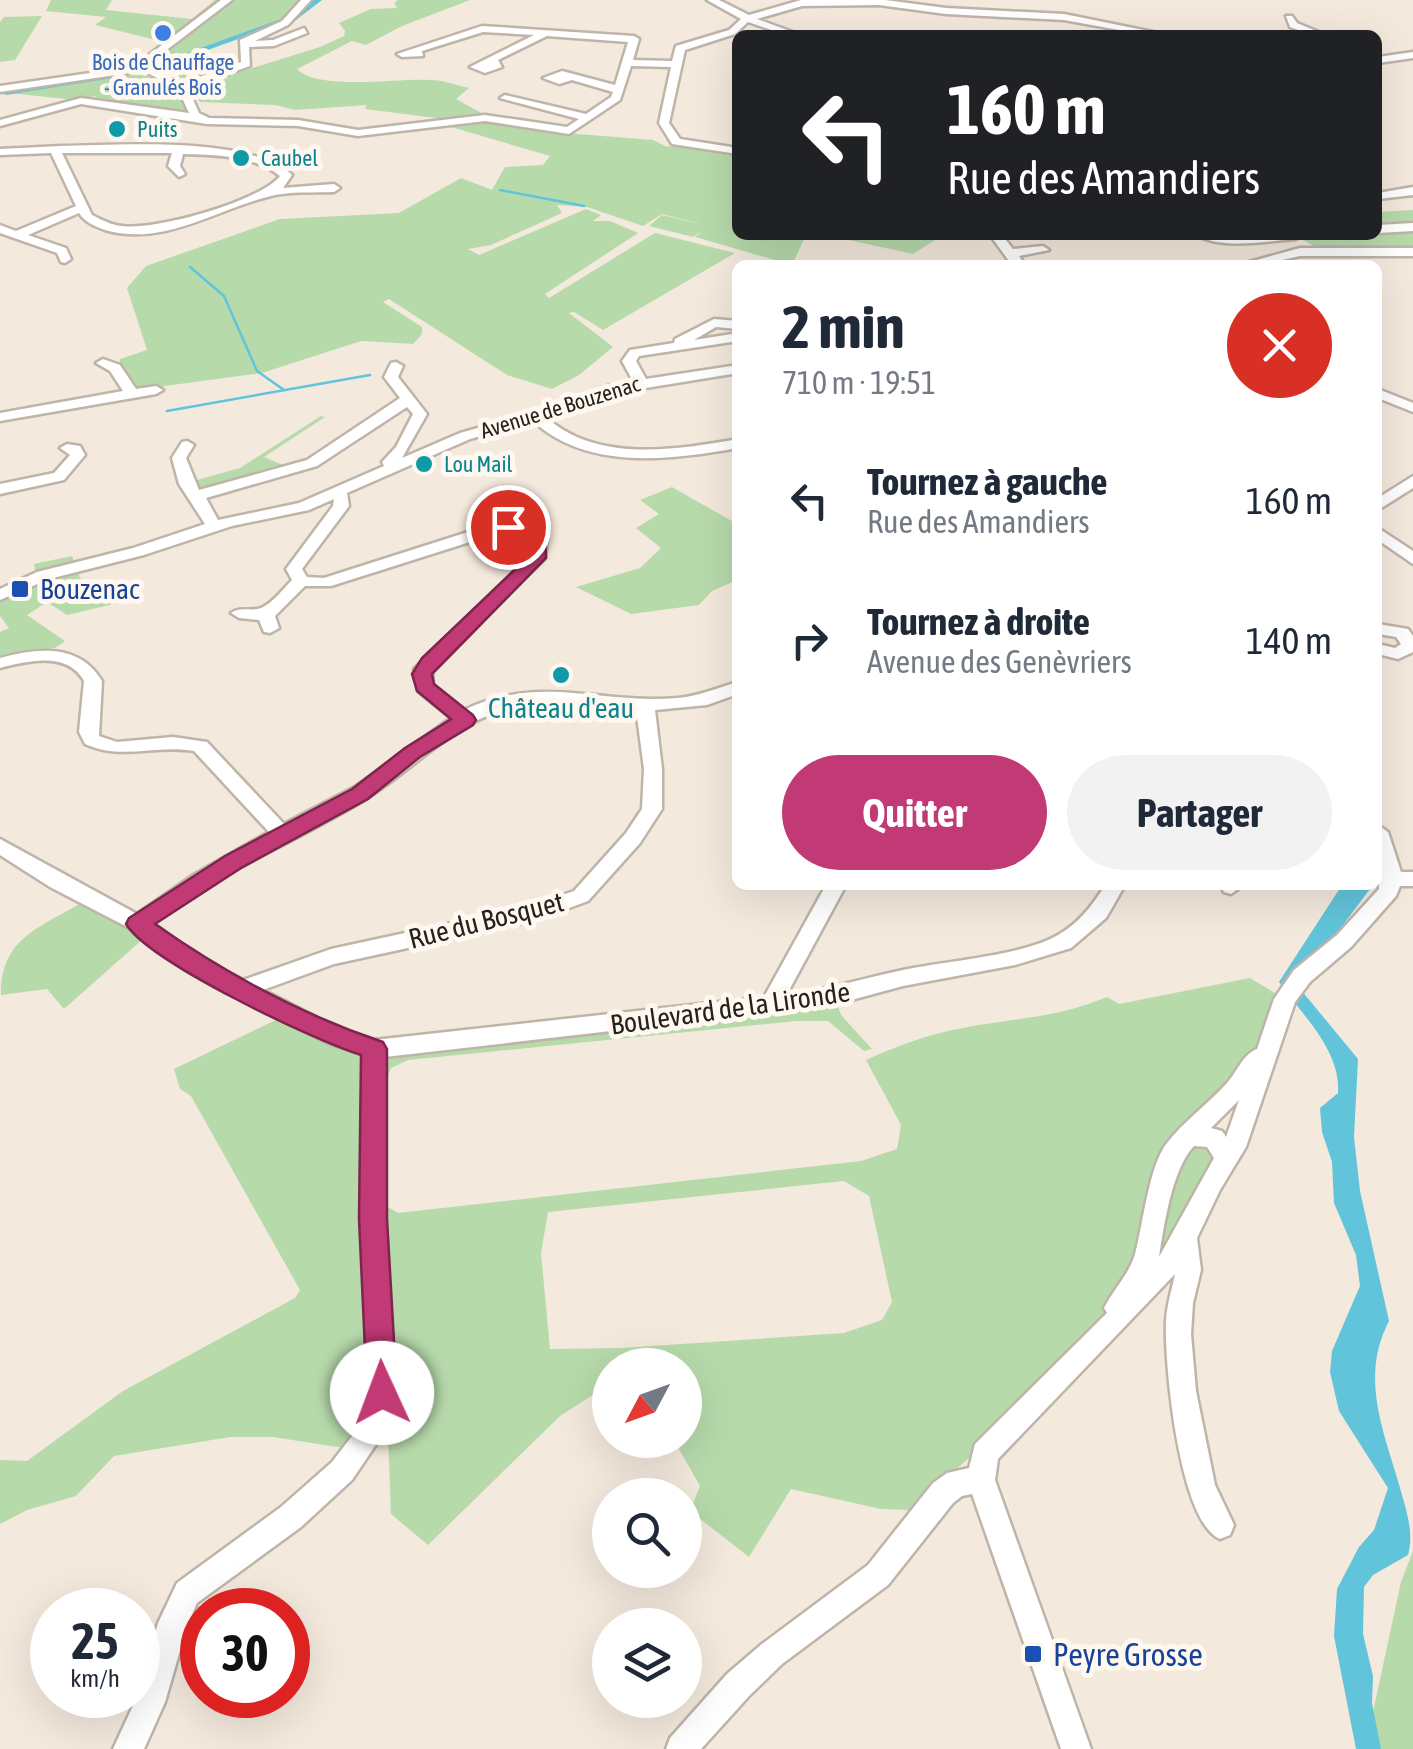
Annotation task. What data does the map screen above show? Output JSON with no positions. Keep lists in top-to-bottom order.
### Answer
{
  "streets": {
    "street": ["Avenue de Bouzenac", "Rue du Bosquet", "Boulevard de la Lironde"]
  },
  "places": {
    "other": [
      "Bois de Chauffage - Granulés Bois",
      "Puits",
      "Caubel",
      "Lou Mail",
      "Château d'eau"
    ],
    "transit": ["Bouzenac", "Peyre Grosse"]
  },
  "north": "bottom left",
  "page": {
    "turn": ["160 m", "Rue des Amandiers"],
    "heading": ["2 min", "710 m · 19:51"],
    "list": [
      {
        "name": "Tournez à gauche",
        "note": "Rue des Amandiers",
        "value": "160 m"
      },
      {
        "name": "Tournez à droite",
        "note": "Avenue des Genèvriers",
        "value": "140 m"
      }
    ],
    "buttons": ["Quitter", "Partager"],
    "speed": "25 km/h",
    "limit": "30"
  }
}
